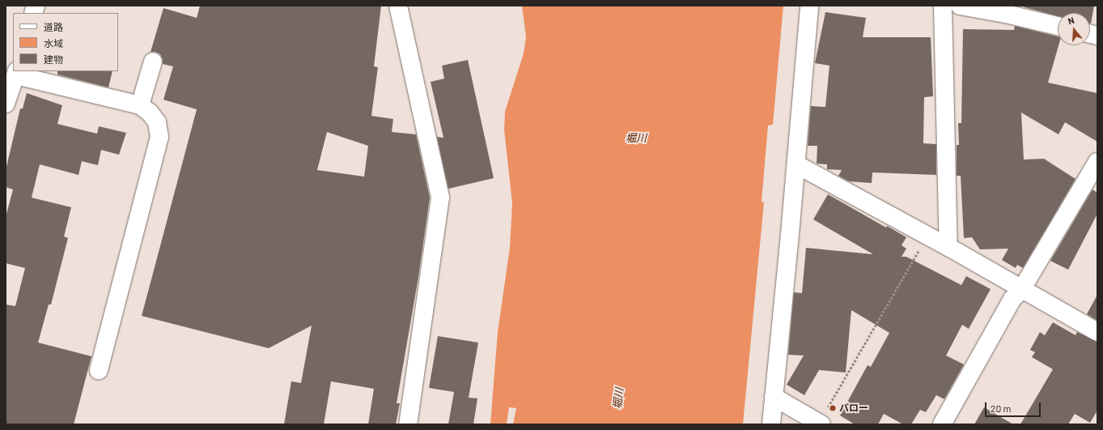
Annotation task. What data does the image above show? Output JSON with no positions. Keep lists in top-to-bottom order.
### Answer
{
  "water": ["堀川"],
  "places": ["バロー"],
  "legend": ["道路", "水域", "建物"],
  "scale_bar": "20 m",
  "north": "top"
}
